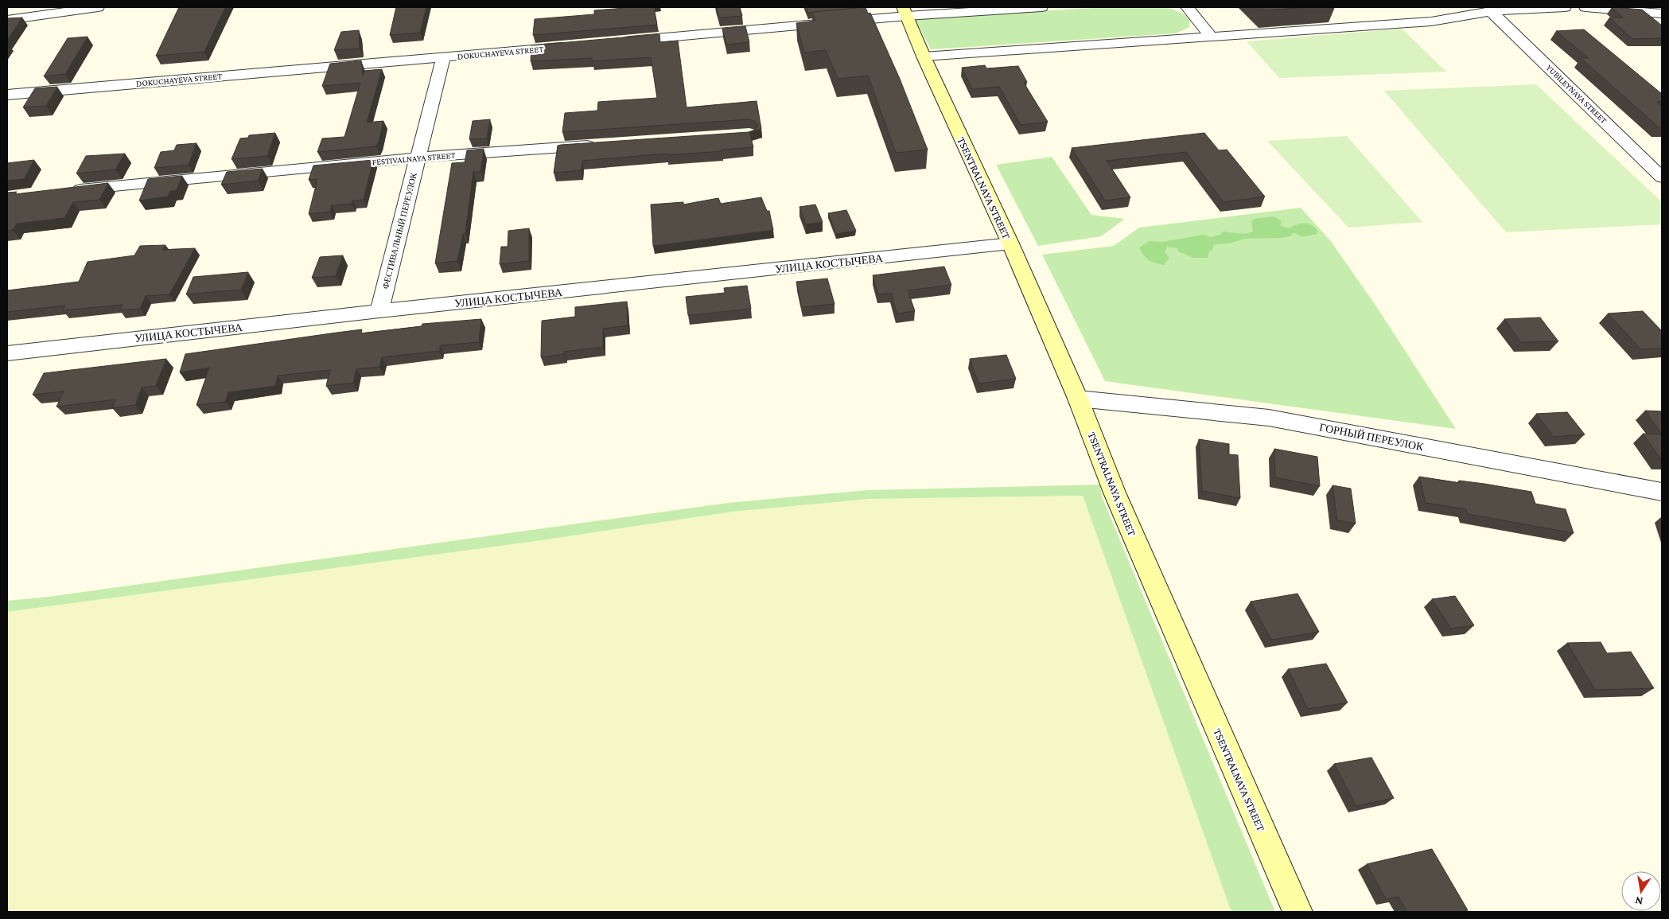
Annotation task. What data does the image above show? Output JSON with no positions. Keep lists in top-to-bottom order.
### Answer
{
  "streets": {
    "street": [
      "DOKUCHAYEVA STREET",
      "YUBILEYNAYA STREET",
      "FESTIVALNAYA STREET",
      "TSENTRALNAYA STREET",
      "ФЕСТИВАЛЬНЫЙ ПЕРЕУЛОК",
      "УЛИЦА КОСТЫЧЕВА",
      "ГОРНЫЙ ПЕРЕУЛОК"
    ]
  },
  "crossings": [
    ["DOKUCHAYEVA STREET", "ФЕСТИВАЛЬНЫЙ ПЕРЕУЛОК"],
    ["FESTIVALNAYA STREET", "ФЕСТИВАЛЬНЫЙ ПЕРЕУЛОК"],
    ["TSENTRALNAYA STREET", "УЛИЦА КОСТЫЧЕВА"],
    ["TSENTRALNAYA STREET", "ГОРНЫЙ ПЕРЕУЛОК"],
    ["ФЕСТИВАЛЬНЫЙ ПЕРЕУЛОК", "УЛИЦА КОСТЫЧЕВА"]
  ],
  "north": "bottom"
}
